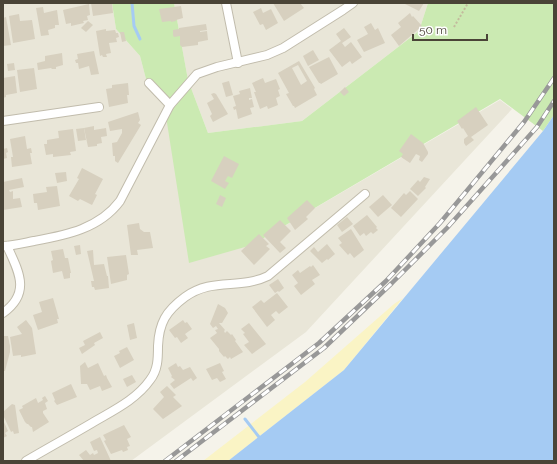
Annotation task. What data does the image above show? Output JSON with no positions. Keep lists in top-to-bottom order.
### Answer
{
  "scale_bar": "50 m"
}
